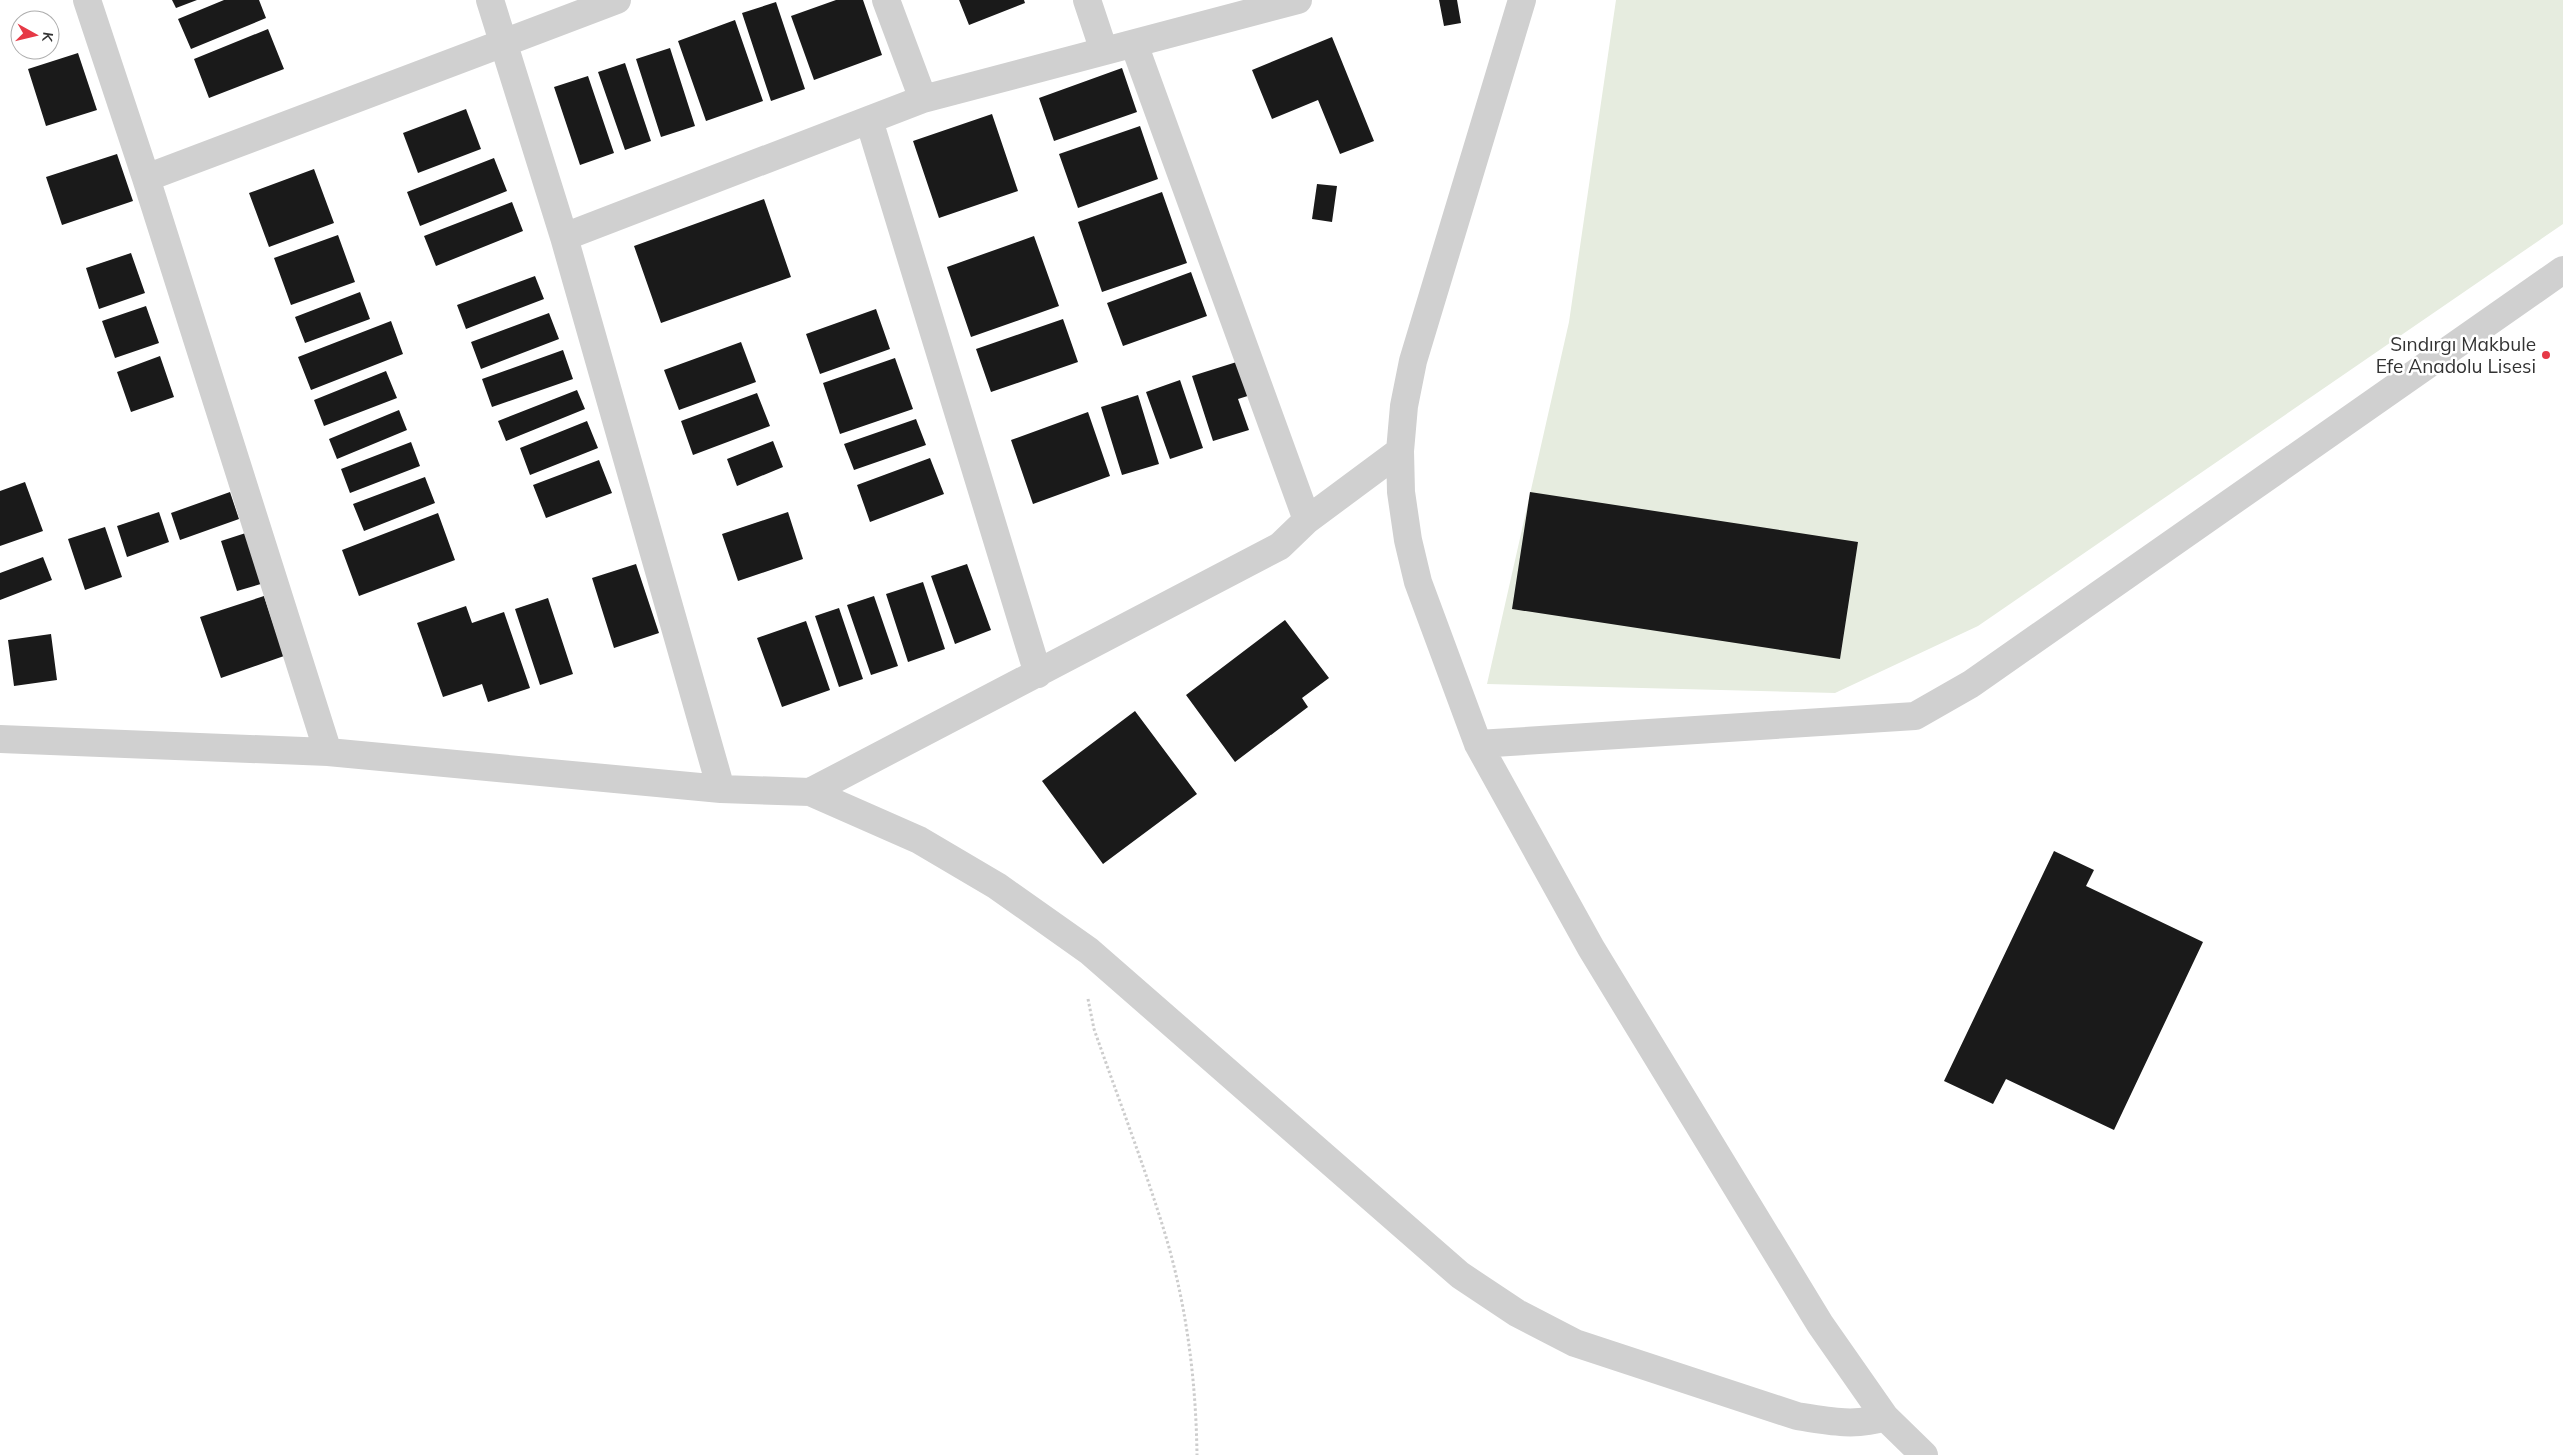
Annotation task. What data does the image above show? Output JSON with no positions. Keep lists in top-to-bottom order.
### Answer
{
  "places": ["Sındırgı Makbule Efe Anadolu Lisesi"],
  "north": "right"
}
